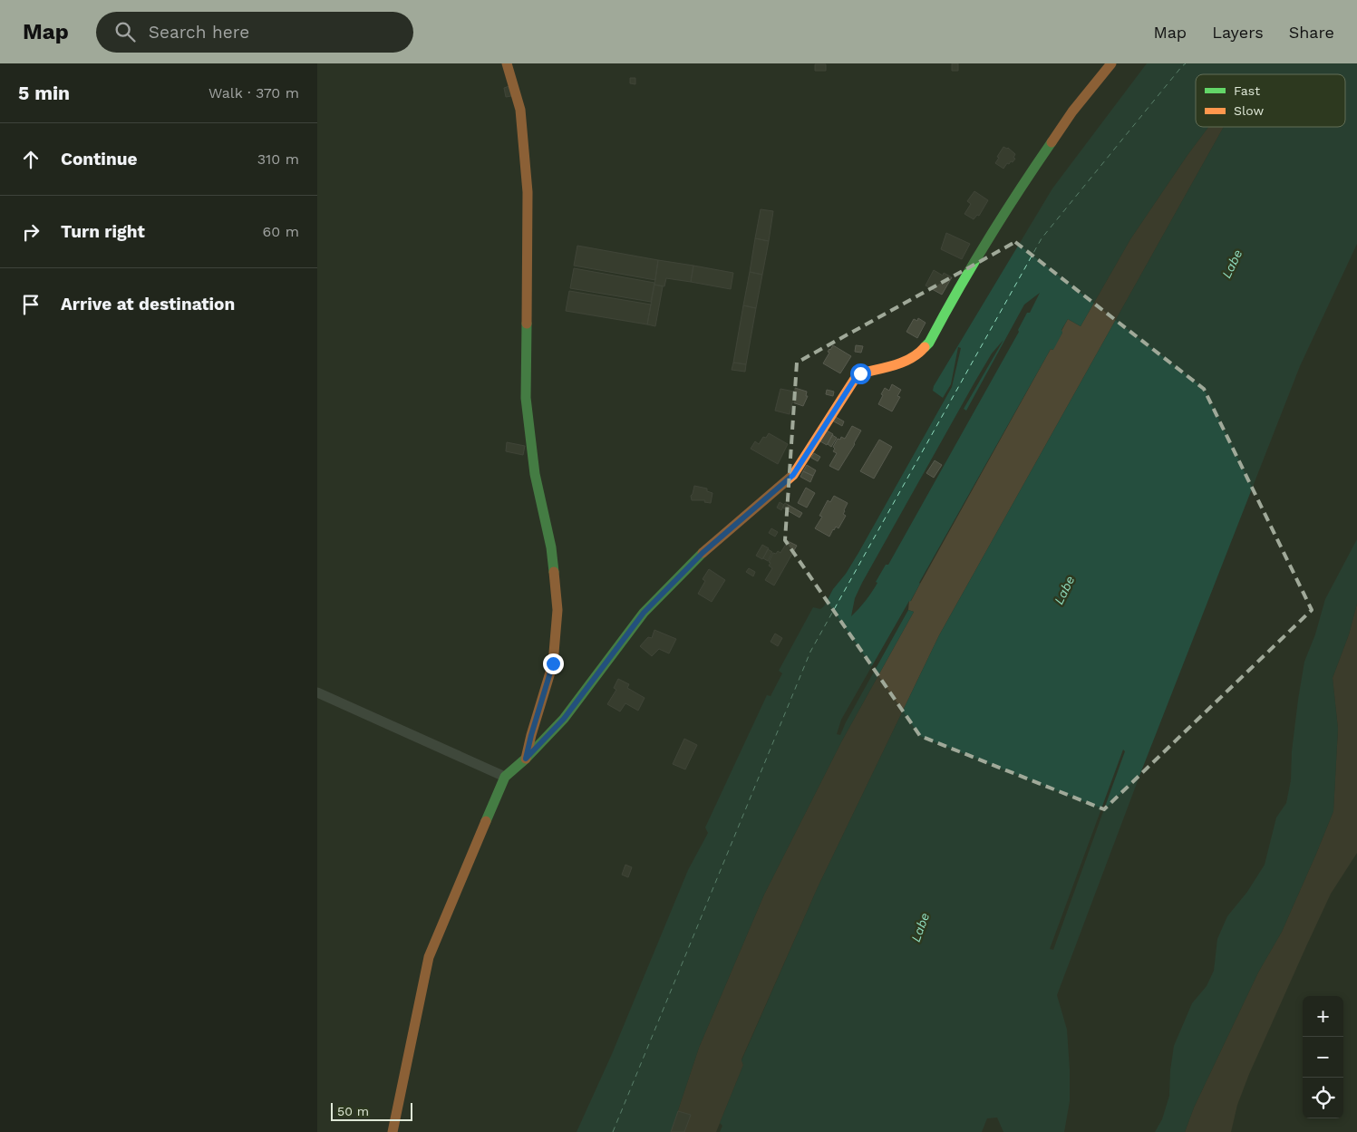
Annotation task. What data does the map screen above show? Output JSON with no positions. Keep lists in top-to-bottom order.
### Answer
{
  "water": ["Labe"],
  "legend": ["Fast", "Slow"],
  "scale_bar": "50 m",
  "page": {
    "header": "Map",
    "search": "Search here",
    "nav": ["Map", "Layers", "Share"],
    "heading": ["5 min", "Walk · 370 m"],
    "list": [
      ["Continue", "310 m"],
      ["Turn right", "60 m"],
      "Arrive at destination"
    ],
    "map_buttons": ["+", "−"],
    "scale": "50 m"
  }
}
